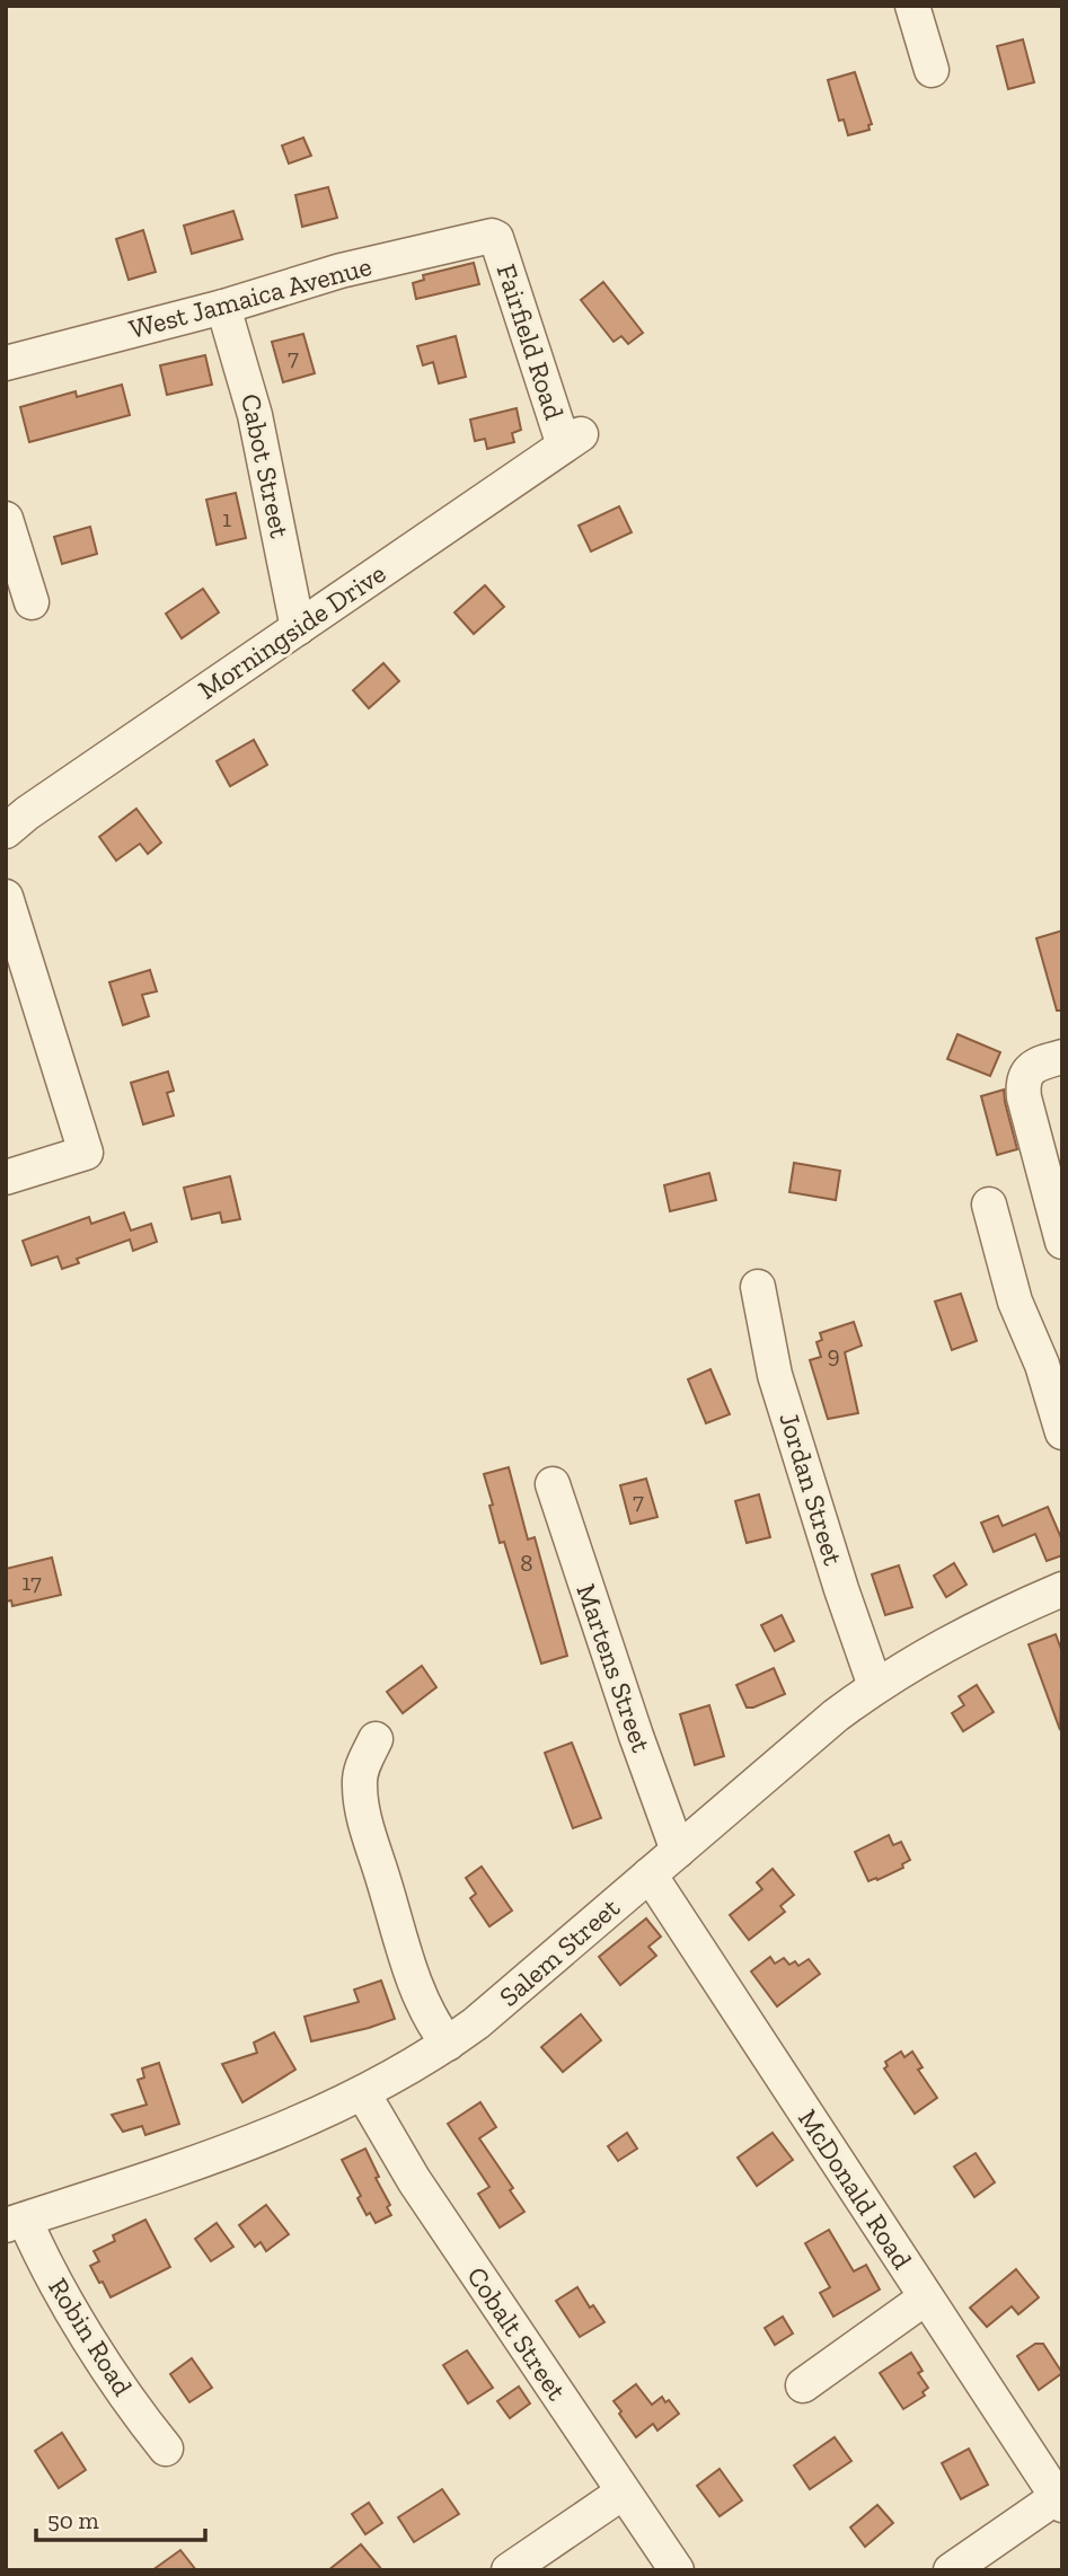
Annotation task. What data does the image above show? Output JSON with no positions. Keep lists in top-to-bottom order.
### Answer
{
  "streets": {
    "street": [
      "West Jamaica Avenue",
      "Fairfield Road",
      "Cabot Street",
      "Morningside Drive",
      "Jordan Street",
      "Martens Street",
      "Salem Street",
      "McDonald Road",
      "Cobalt Street",
      "Robin Road"
    ]
  },
  "crossings": [
    ["West Jamaica Avenue", "Fairfield Road"],
    ["West Jamaica Avenue", "Cabot Street"],
    ["Fairfield Road", "Morningside Drive"],
    ["Cabot Street", "Morningside Drive"],
    ["Jordan Street", "Salem Street"],
    ["Martens Street", "Salem Street"],
    ["Salem Street", "McDonald Road"],
    ["Salem Street", "Cobalt Street"],
    ["Salem Street", "Robin Road"]
  ],
  "house_numbers": [
    "7",
    "1",
    "9",
    "7",
    "8",
    "17"
  ],
  "scale_bar": "50 m"
}
